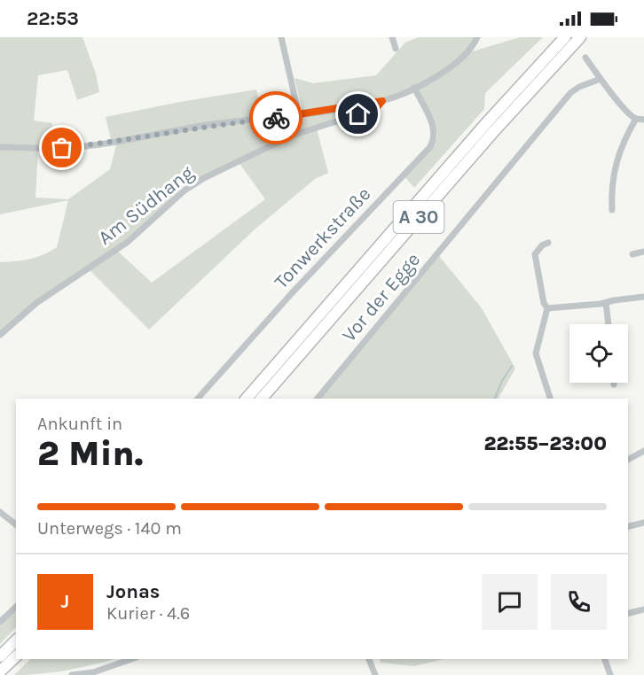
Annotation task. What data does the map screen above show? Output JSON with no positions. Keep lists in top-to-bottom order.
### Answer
{
  "streets": {
    "highway": ["A 30"],
    "street": ["Am Südhang", "Tonwerkstraße", "Vor der Egge"]
  },
  "page": {
    "status": "22:53",
    "heading": ["2 Min.", "Ankunft in", "22:55–23:00"],
    "panel": ["Jonas", "Kurier · 4.6"],
    "bar": "Unterwegs · 140 m",
    "round": "J"
  }
}
